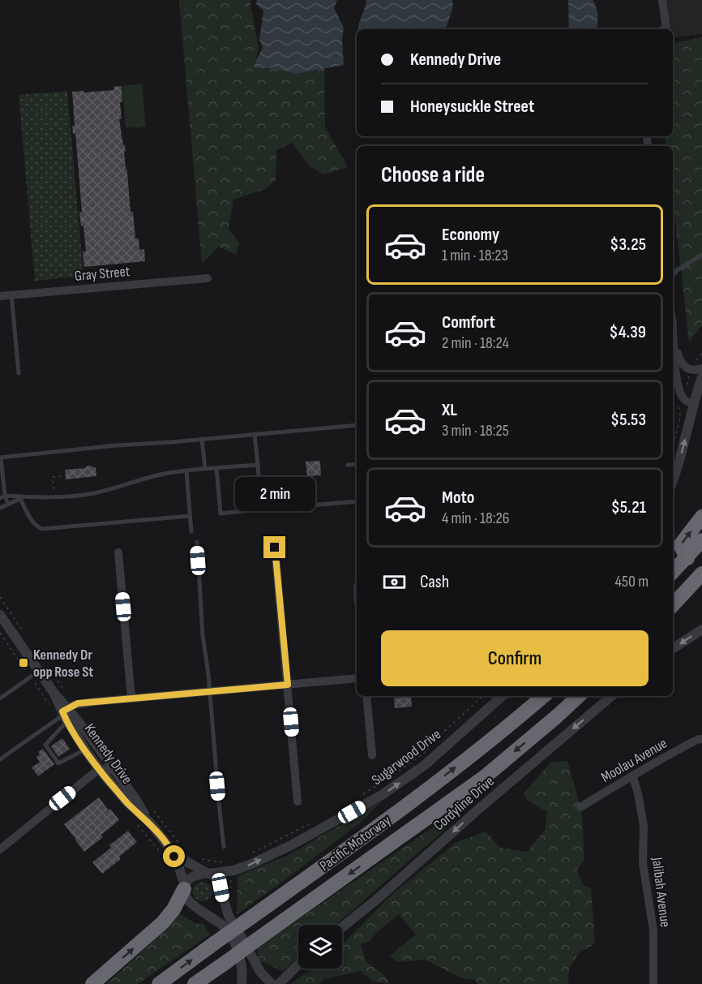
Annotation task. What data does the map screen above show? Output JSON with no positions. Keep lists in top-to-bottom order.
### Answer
{
  "streets": {
    "highway": ["Pacific Motorway"],
    "street": [
      "Gray Street",
      "Kennedy Drive",
      "Sugarwood Drive",
      "Moolau Avenue",
      "Cordyline Drive",
      "Jalibah Avenue"
    ]
  },
  "crossings": [
    ["Kennedy Drive", "Sugarwood Drive"],
    ["Moolau Avenue", "Jalibah Avenue"]
  ],
  "one_way": ["Sugarwood Drive", "Cordyline Drive"],
  "places": {
    "transit": ["Kennedy Dr opp Rose St"]
  },
  "page": {
    "banner": ["Kennedy Drive", "Honeysuckle Street"],
    "heading": "Choose a ride",
    "list": [
      {
        "name": "Economy",
        "note": "1 min · 18:23",
        "value": "$3.25"
      },
      {
        "name": "Comfort",
        "note": "2 min · 18:24",
        "value": "$4.39"
      },
      {
        "name": "XL",
        "note": "3 min · 18:25",
        "value": "$5.53"
      },
      {
        "name": "Moto",
        "note": "4 min · 18:26",
        "value": "$5.21"
      }
    ],
    "bubble": "2 min",
    "pay": ["Cash", "450 m"],
    "buttons": "Confirm"
  }
}
